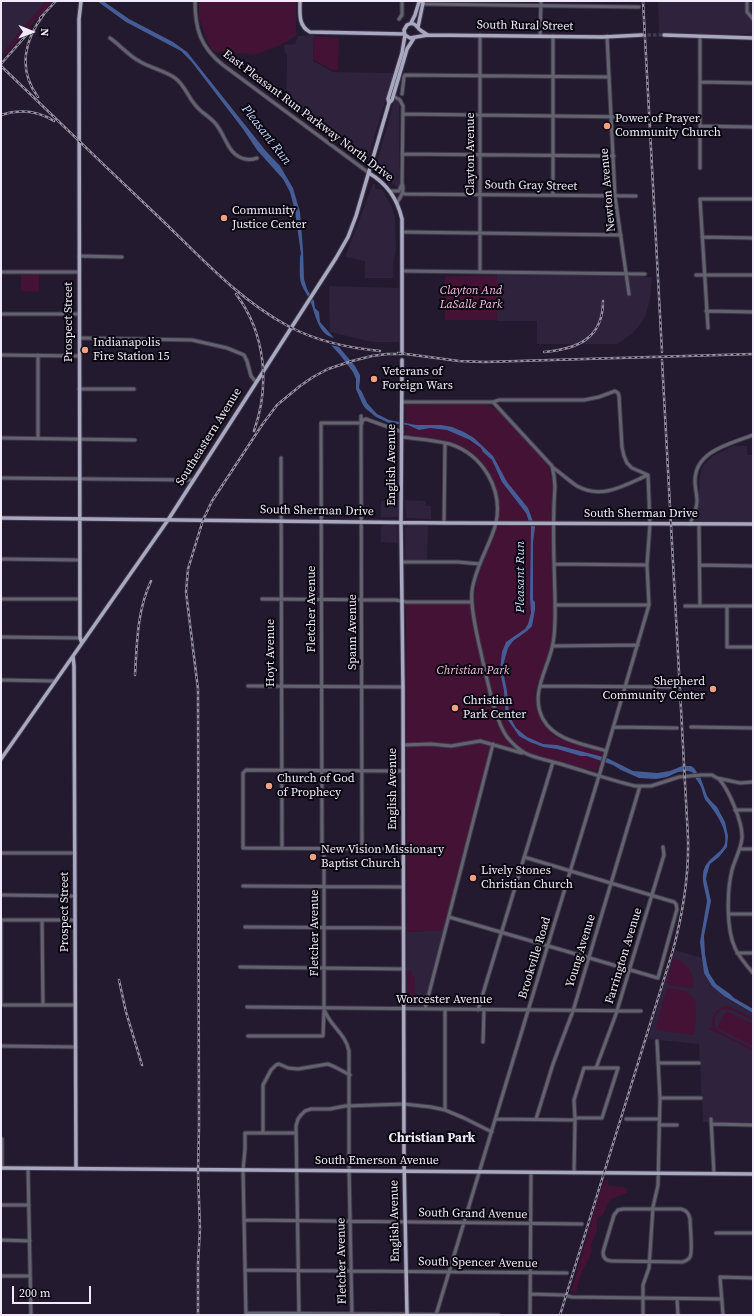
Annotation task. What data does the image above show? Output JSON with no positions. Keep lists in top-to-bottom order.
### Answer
{
  "streets": {
    "main road": [
      "South Rural Street",
      "East Pleasant Run Parkway North Drive",
      "Prospect Street",
      "Southeastern Avenue",
      "English Avenue",
      "South Sherman Drive",
      "South Emerson Avenue"
    ],
    "street": [
      "Clayton Avenue",
      "South Gray Street",
      "Newton Avenue",
      "Fletcher Avenue",
      "Spann Avenue",
      "Hoyt Avenue",
      "Young Avenue",
      "Farrington Avenue",
      "Brookville Road",
      "Worcester Avenue",
      "South Grand Avenue",
      "South Spencer Avenue"
    ]
  },
  "crossings": [
    ["South Rural Street", "Clayton Avenue"],
    ["South Rural Street", "Newton Avenue"],
    ["South Rural Street", "Southeastern Avenue"],
    ["East Pleasant Run Parkway North Drive", "Southeastern Avenue"],
    ["Clayton Avenue", "South Gray Street"],
    ["South Gray Street", "Newton Avenue"],
    ["Prospect Street", "Southeastern Avenue"],
    ["Prospect Street", "South Sherman Drive"],
    ["Prospect Street", "South Emerson Avenue"],
    ["Southeastern Avenue", "South Sherman Drive"],
    ["English Avenue", "South Sherman Drive"],
    ["English Avenue", "Worcester Avenue"],
    ["English Avenue", "South Emerson Avenue"],
    ["English Avenue", "South Grand Avenue"],
    ["English Avenue", "South Spencer Avenue"],
    ["South Sherman Drive", "Fletcher Avenue"],
    ["South Sherman Drive", "Spann Avenue"],
    ["South Sherman Drive", "Hoyt Avenue"],
    ["South Sherman Drive", "Brookville Road"],
    ["Fletcher Avenue", "Spann Avenue"],
    ["Fletcher Avenue", "Worcester Avenue"],
    ["Fletcher Avenue", "South Emerson Avenue"],
    ["Fletcher Avenue", "South Grand Avenue"],
    ["Fletcher Avenue", "South Spencer Avenue"],
    ["Young Avenue", "Worcester Avenue"],
    ["Farrington Avenue", "Worcester Avenue"],
    ["Brookville Road", "Worcester Avenue"],
    ["Brookville Road", "South Emerson Avenue"],
    ["Brookville Road", "South Grand Avenue"],
    ["Brookville Road", "South Spencer Avenue"]
  ],
  "districts": ["Christian Park"],
  "water": ["Pleasant Run"],
  "parks": ["Clayton And LaSalle Park", "Christian Park"],
  "places": [
    "Power of Prayer Community Church",
    "Community Justice Center",
    "Indianapolis Fire Station 15",
    "Veterans of Foreign Wars",
    "Shepherd Community Center",
    "Christian Park Center",
    "Church of God of Prophecy",
    "New Vision Missionary Baptist Church",
    "Lively Stones Christian Church"
  ],
  "scale_bar": "200 m",
  "north": "right"
}
